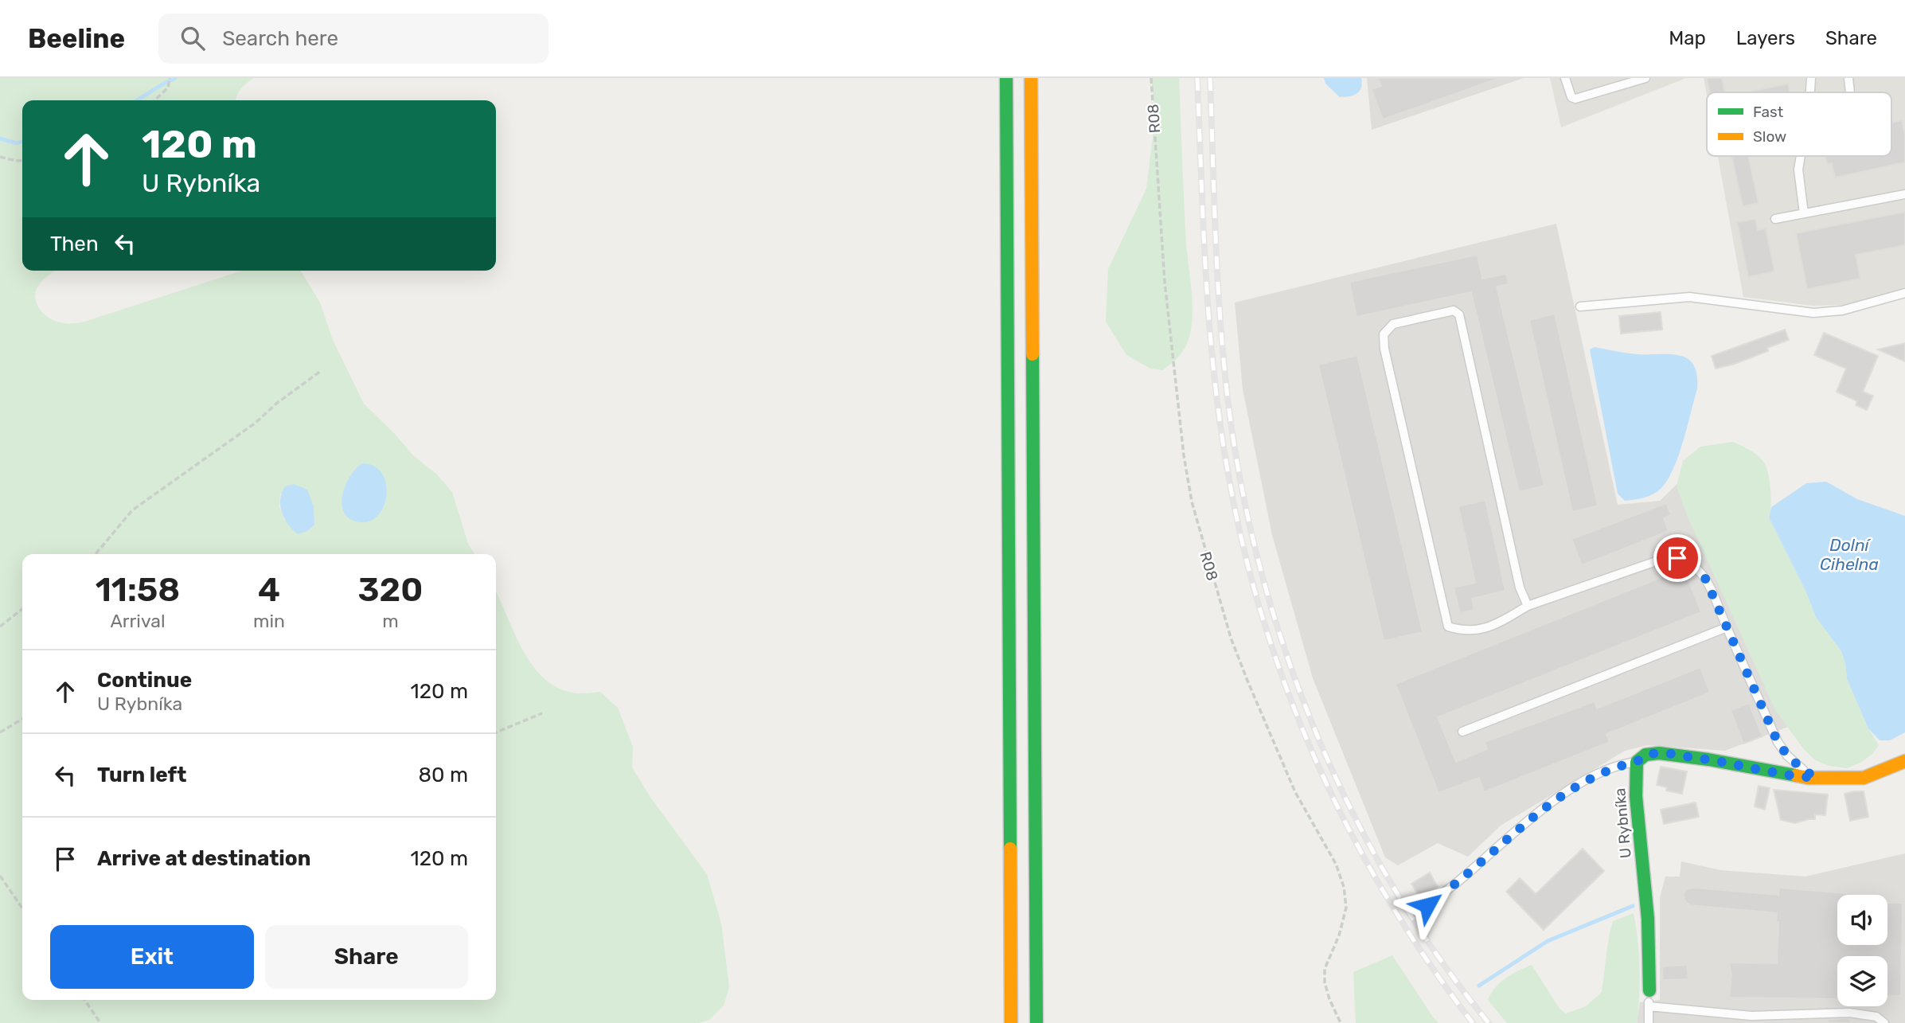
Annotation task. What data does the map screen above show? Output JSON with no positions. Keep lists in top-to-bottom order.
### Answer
{
  "streets": {
    "main road": ["U Rybníka"],
    "path": ["R08"]
  },
  "water": ["Dolní Cihelna"],
  "legend": ["Fast", "Slow"],
  "page": {
    "header": "Beeline",
    "search": "Search here",
    "nav": ["Map", "Layers", "Share"],
    "turn": ["120 m", "U Rybníka"],
    "then": "Then",
    "eta": [
      "11:58",
      "Arrival",
      "4",
      "min",
      "320",
      "m"
    ],
    "list": [
      {
        "name": "Continue",
        "note": "U Rybníka",
        "value": "120 m"
      },
      {
        "name": "Turn left",
        "value": "80 m"
      },
      {
        "name": "Arrive at destination",
        "value": "120 m"
      }
    ],
    "buttons": ["Exit", "Share"]
  }
}
